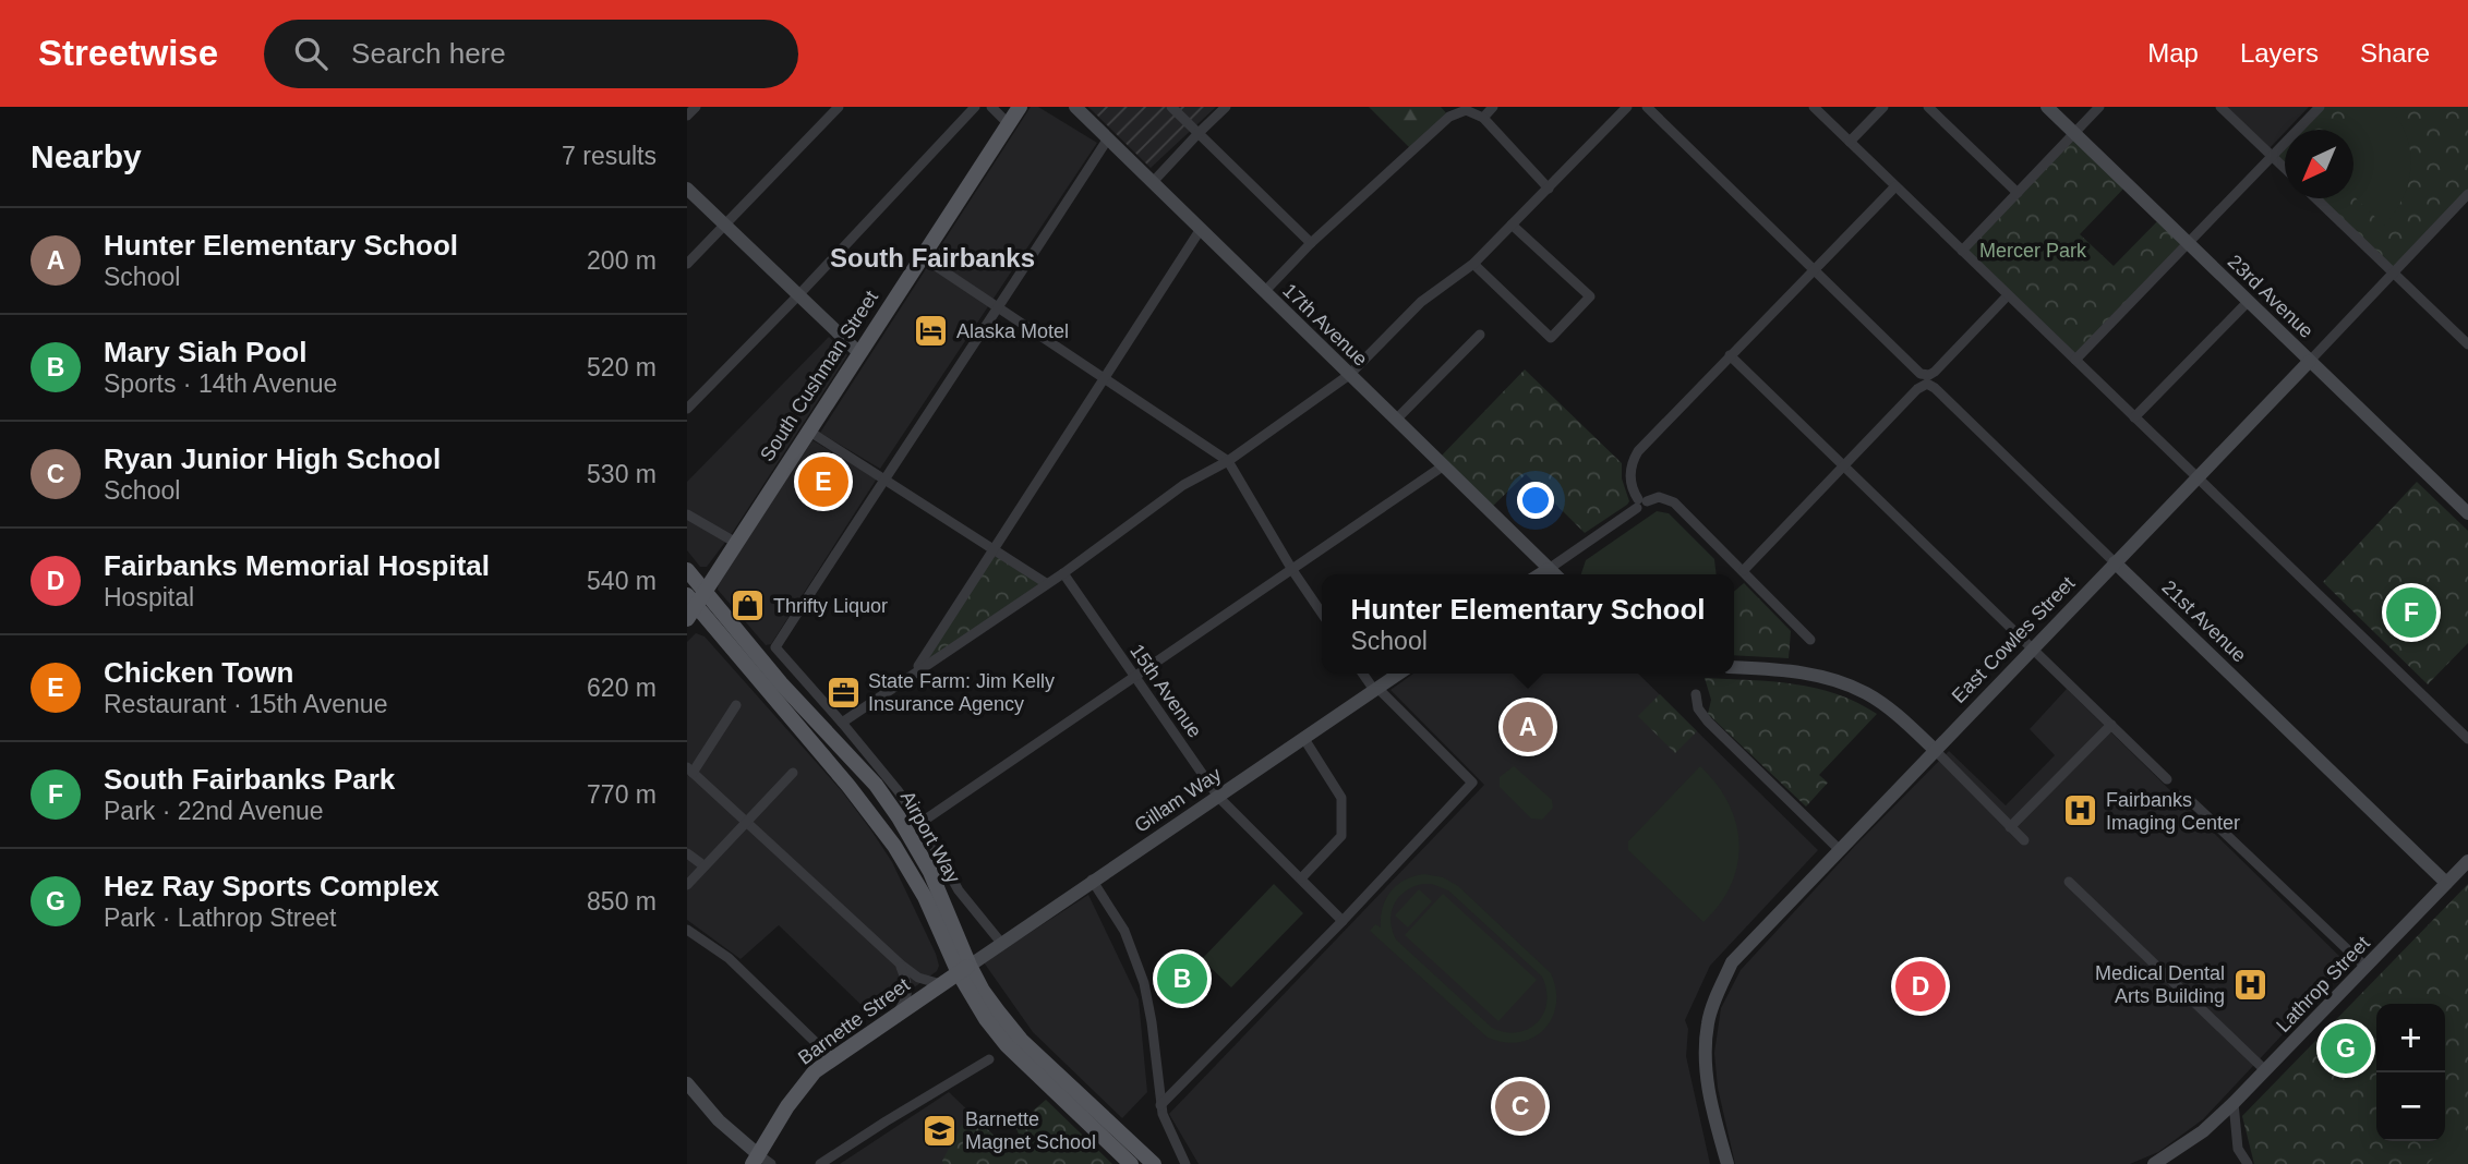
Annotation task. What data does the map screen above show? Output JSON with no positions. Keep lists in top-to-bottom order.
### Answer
{
  "streets": {
    "main road": ["South Cushman Street", "Airport Way", "Barnette Street"],
    "street": [
      "23rd Avenue",
      "17th Avenue",
      "21st Avenue",
      "East Cowles Street",
      "15th Avenue",
      "Gillam Way",
      "Lathrop Street"
    ]
  },
  "crossings": [
    ["23rd Avenue", "East Cowles Street"],
    ["South Cushman Street", "Airport Way"],
    ["21st Avenue", "East Cowles Street"],
    ["21st Avenue", "Lathrop Street"],
    ["15th Avenue", "Gillam Way"],
    ["Gillam Way", "Airport Way"],
    ["Gillam Way", "Barnette Street"],
    ["Airport Way", "Barnette Street"]
  ],
  "districts": ["South Fairbanks"],
  "parks": ["Mercer Park"],
  "places": {
    "hotel": ["Alaska Motel"],
    "shop": ["Thrifty Liquor"],
    "office": ["State Farm: Jim Kelly Insurance Agency"],
    "hospital": ["Fairbanks Imaging Center", "Medical Dental Arts Building"],
    "school or university": ["Barnette Magnet School"]
  },
  "north": "bottom left",
  "page": {
    "header": "Streetwise",
    "search": "Search here",
    "nav": ["Map", "Layers", "Share"],
    "heading": ["Nearby", "7 results"],
    "list": [
      {
        "mark": "A",
        "name": "Hunter Elementary School",
        "note": "School",
        "value": "200 m"
      },
      {
        "mark": "B",
        "name": "Mary Siah Pool",
        "note": "Sports · 14th Avenue",
        "value": "520 m"
      },
      {
        "mark": "C",
        "name": "Ryan Junior High School",
        "note": "School",
        "value": "530 m"
      },
      {
        "mark": "D",
        "name": "Fairbanks Memorial Hospital",
        "note": "Hospital",
        "value": "540 m"
      },
      {
        "mark": "E",
        "name": "Chicken Town",
        "note": "Restaurant · 15th Avenue",
        "value": "620 m"
      },
      {
        "mark": "F",
        "name": "South Fairbanks Park",
        "note": "Park · 22nd Avenue",
        "value": "770 m"
      },
      {
        "mark": "G",
        "name": "Hez Ray Sports Complex",
        "note": "Park · Lathrop Street",
        "value": "850 m"
      }
    ],
    "pins": [
      "E",
      "F",
      "A",
      "B",
      "D",
      "G",
      "C"
    ],
    "popup": ["Hunter Elementary School", "School"],
    "map_buttons": ["+", "−"]
  }
}
